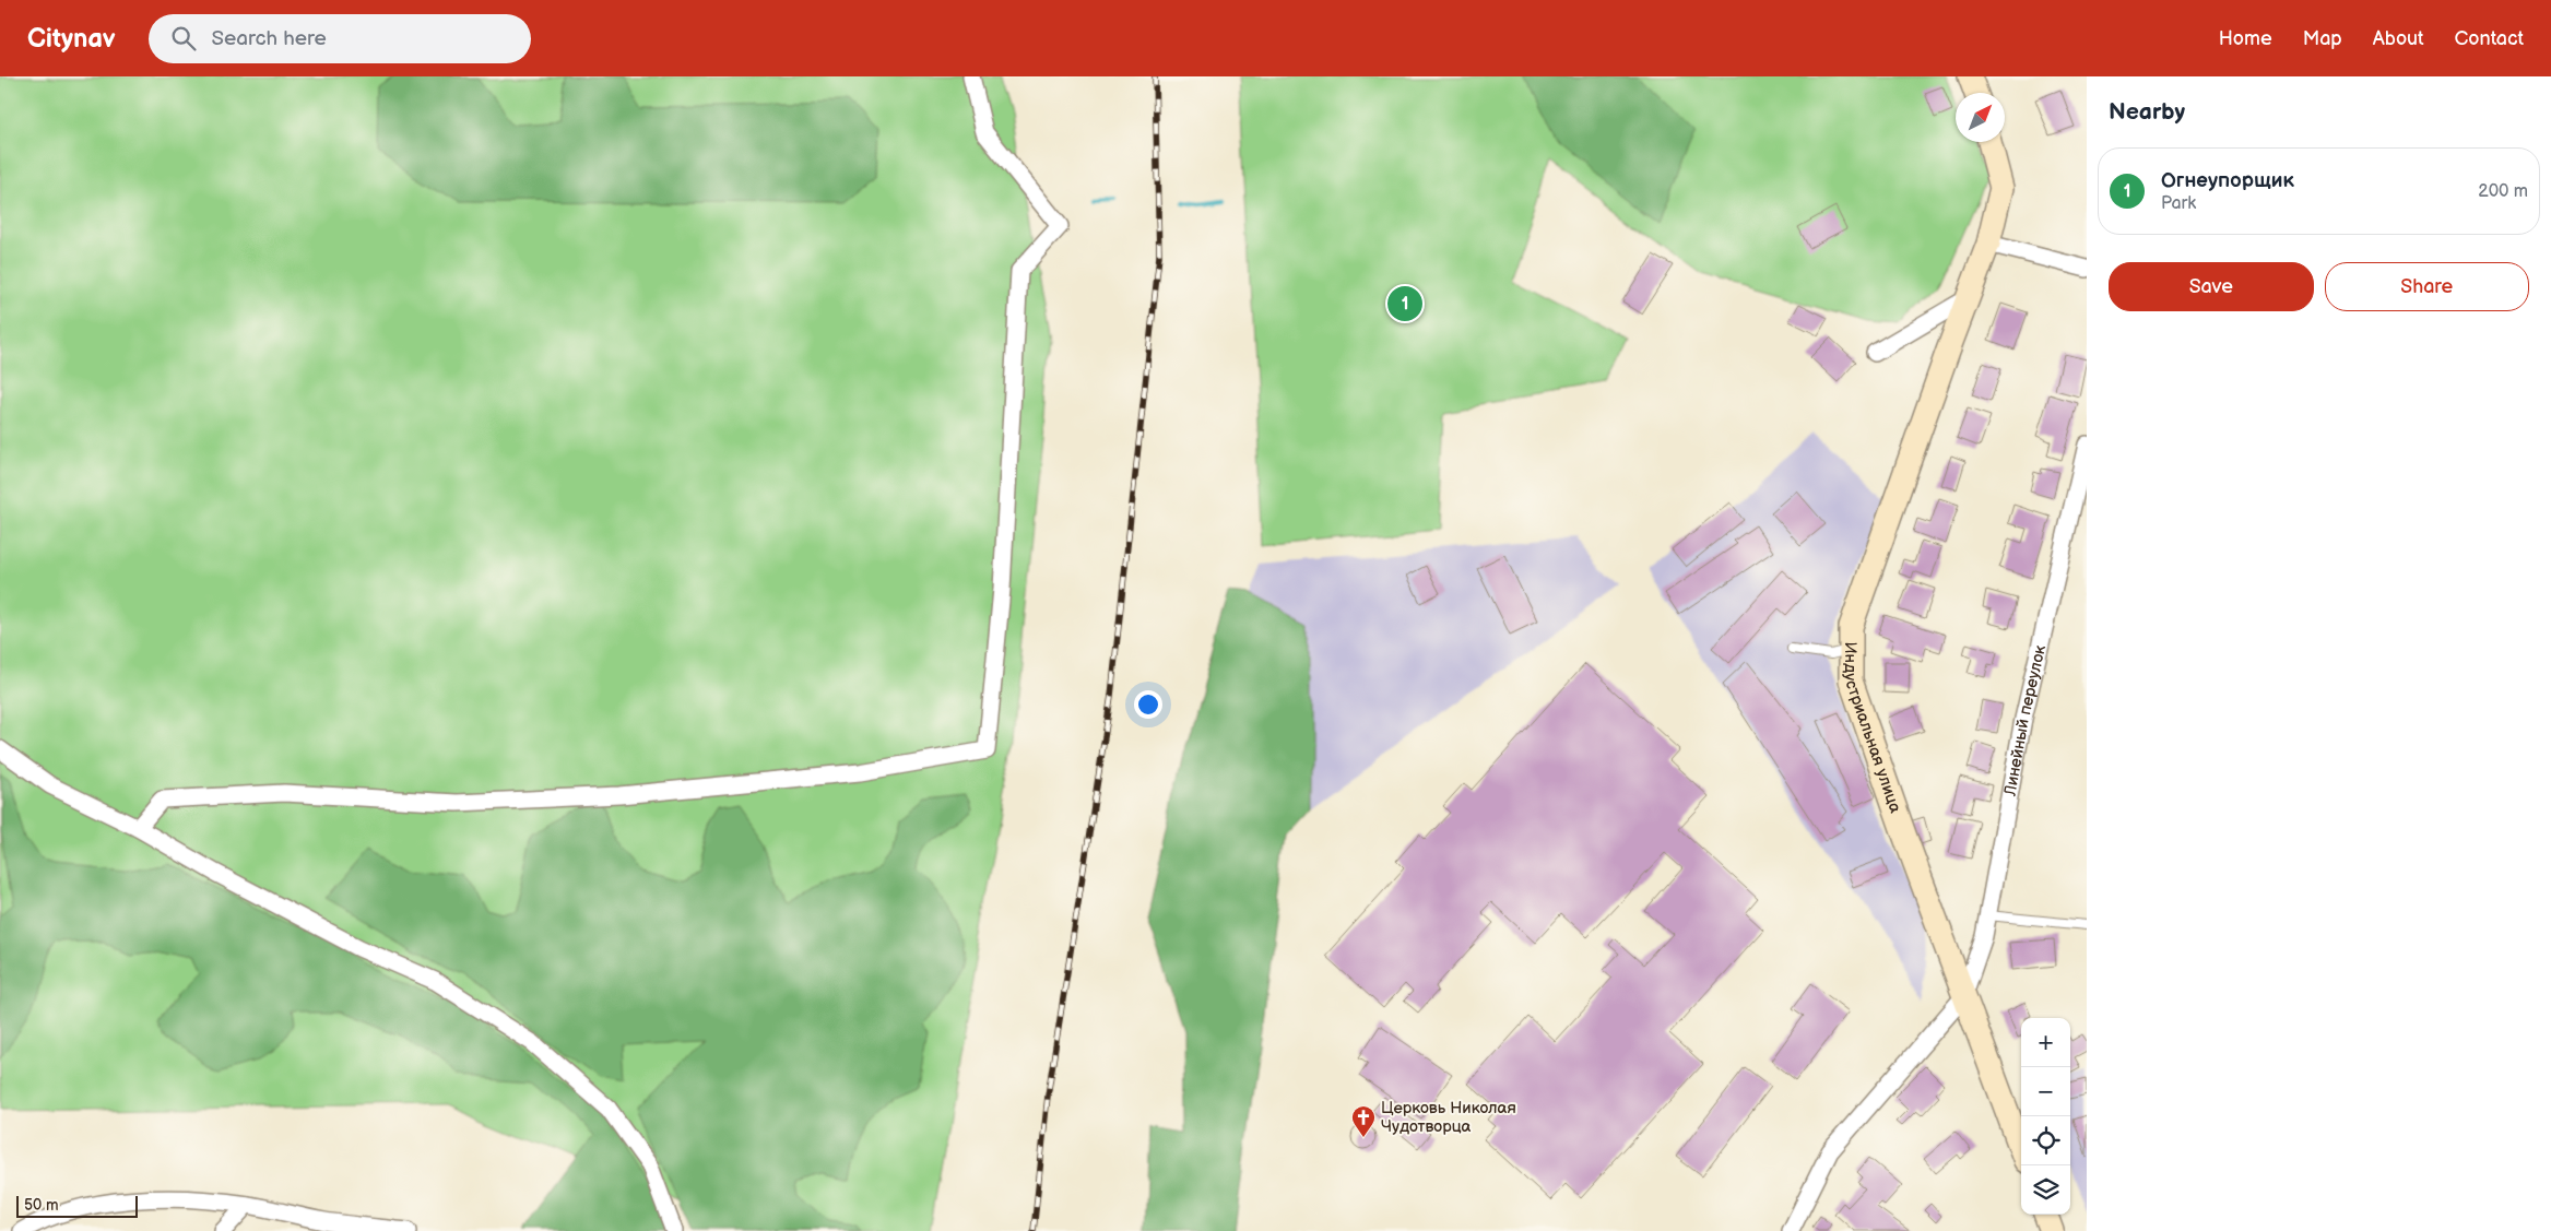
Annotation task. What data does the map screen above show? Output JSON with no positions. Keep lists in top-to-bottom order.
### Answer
{
  "streets": {
    "street": ["Линейный переулок", "Индустриальная улица"]
  },
  "crossings": [
    ["Линейный переулок", "Индустриальная улица"]
  ],
  "places": {
    "church": ["Церковь Николая Чудотворца"]
  },
  "scale_bar": "50 m",
  "north": "top right",
  "page": {
    "header": "Citynav",
    "search": "Search here",
    "nav": [
      "Home",
      "Map",
      "About",
      "Contact"
    ],
    "heading": "Nearby",
    "list": [
      {
        "mark": "1",
        "name": "Огнеупорщик",
        "note": "Park",
        "value": "200 m"
      }
    ],
    "buttons": ["Save", "Share"],
    "pins": "1",
    "map_buttons": ["+", "−"],
    "scale": "50 m"
  }
}
